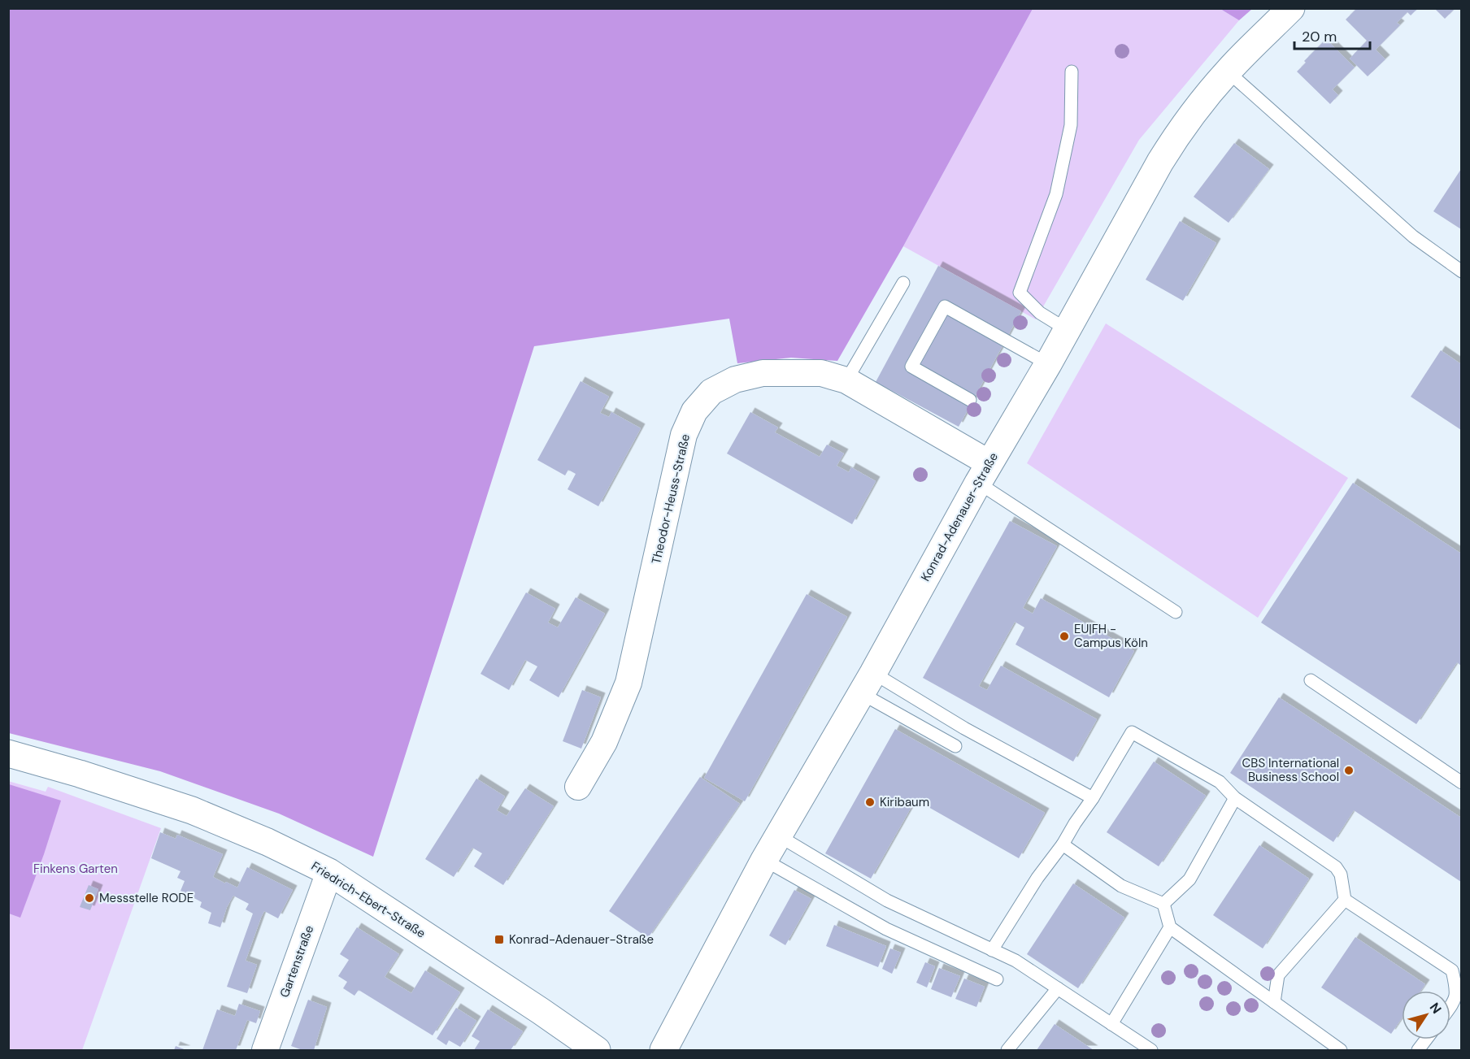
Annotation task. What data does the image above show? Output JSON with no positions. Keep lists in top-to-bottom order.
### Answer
{
  "streets": {
    "street": [
      "Theodor-Heuss-Straße",
      "Konrad-Adenauer-Straße",
      "Friedrich-Ebert-Straße",
      "Gartenstraße"
    ]
  },
  "crossings": [
    ["Theodor-Heuss-Straße", "Konrad-Adenauer-Straße"],
    ["Friedrich-Ebert-Straße", "Gartenstraße"]
  ],
  "parks": ["Finkens Garten"],
  "places": {
    "other": [
      "EU|FH - Campus Köln",
      "CBS International Business School",
      "Kiribaum",
      "Messstelle RODE"
    ],
    "transit": ["Konrad-Adenauer-Straße"]
  },
  "scale_bar": "20 m",
  "north": "top right"
}
